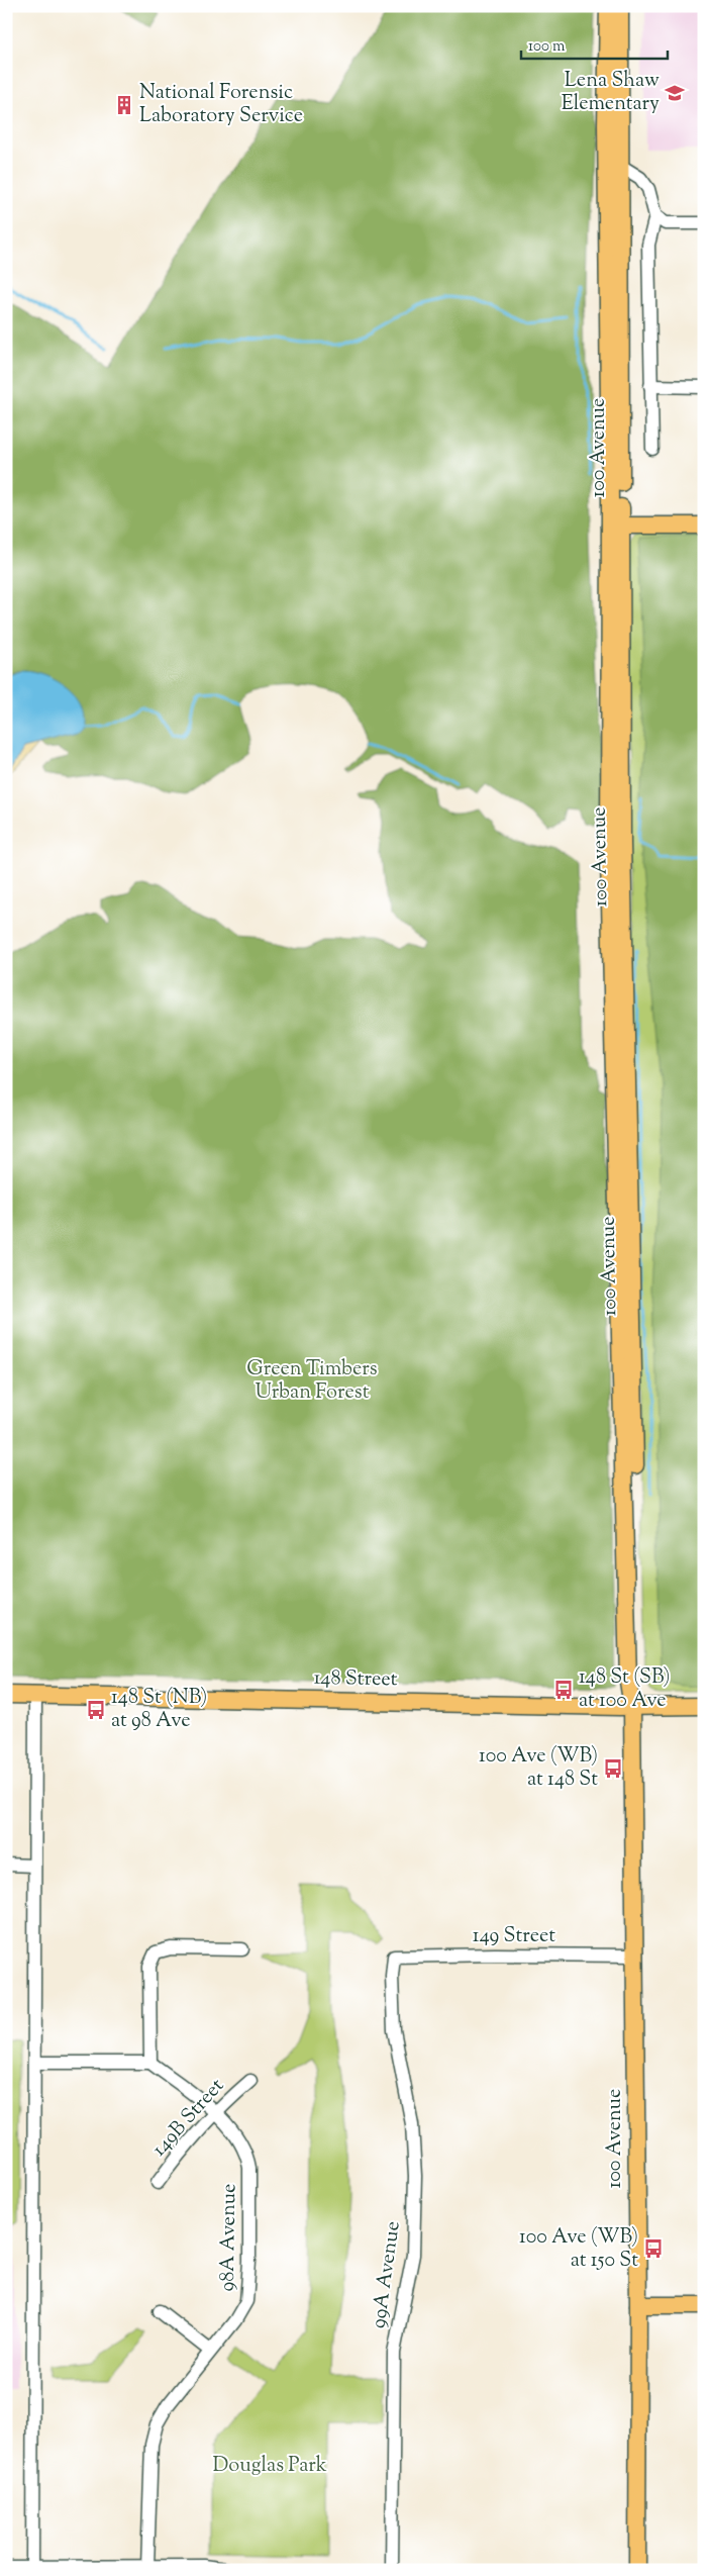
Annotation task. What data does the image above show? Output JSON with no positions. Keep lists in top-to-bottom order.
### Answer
{
  "streets": {
    "main road": ["100 Avenue", "148 Street"],
    "street": [
      "149 Street",
      "149B Street",
      "98A Avenue",
      "99A Avenue"
    ]
  },
  "crossings": [
    ["100 Avenue", "148 Street"],
    ["100 Avenue", "149 Street"],
    ["149 Street", "99A Avenue"],
    ["149B Street", "98A Avenue"]
  ],
  "parks": ["Green Timbers Urban Forest", "Douglas Park"],
  "places": {
    "school or university": ["Lena Shaw Elementary"],
    "building": ["National Forensic Laboratory Service"],
    "bus stop": [
      "148 St (SB) at 100 Ave",
      "148 St (NB) at 98 Ave",
      "100 Ave (WB) at 148 St",
      "100 Ave (WB) at 150 St"
    ]
  },
  "scale_bar": "100 m"
}
